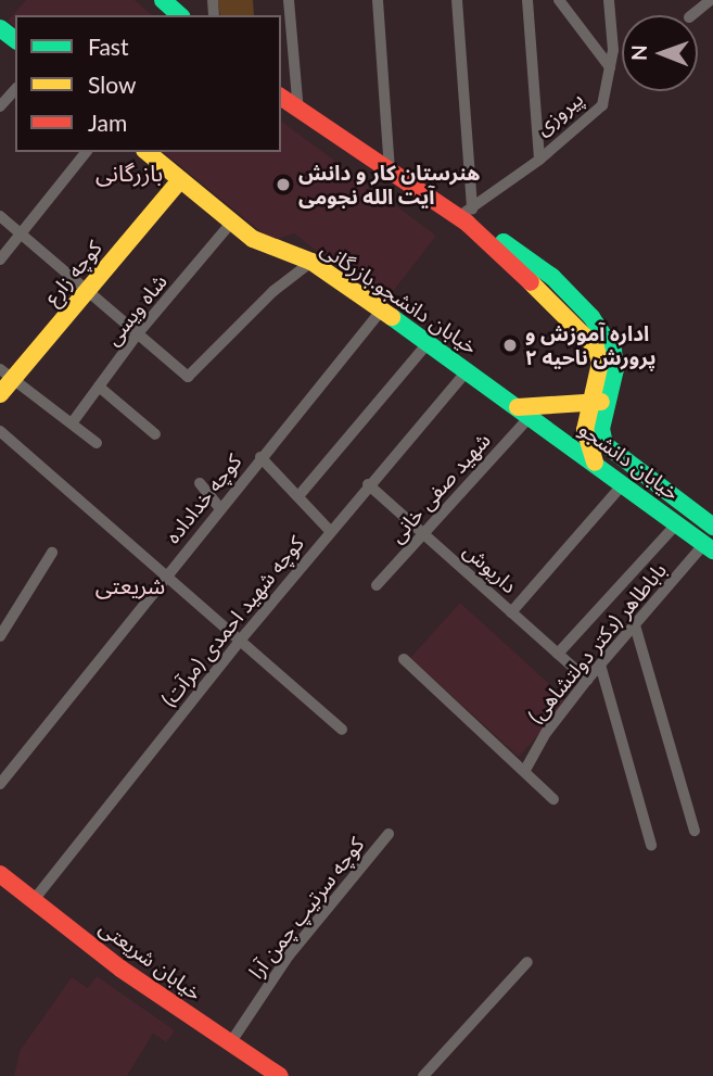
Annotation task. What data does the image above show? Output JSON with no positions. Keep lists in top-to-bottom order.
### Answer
{
  "streets": {
    "main road": [
      "کوچه زارع",
      "خیابان دانشجو.بازرگانی",
      "خیابان دانشجو",
      "خیابان شریعتی"
    ],
    "street": [
      "پیروزی",
      "شاه ویسی",
      "شهید صفی خانی",
      "کوچه خداداده",
      "داریوش",
      "کوچه شهید احمدی (مرآت)",
      "باباطاهر (دکتر دولتشاهی)",
      "کوچه سرتیپ چمن آرا"
    ]
  },
  "crossings": [
    ["کوچه زارع", "خیابان دانشجو.بازرگانی"],
    ["خیابان دانشجو.بازرگانی", "شاه ویسی"],
    ["خیابان دانشجو.بازرگانی", "خیابان دانشجو"],
    ["خیابان دانشجو.بازرگانی", "شهید صفی خانی"],
    ["خیابان دانشجو.بازرگانی", "کوچه خداداده"],
    ["خیابان دانشجو.بازرگانی", "کوچه شهید احمدی (مرآت)"],
    ["خیابان دانشجو", "شهید صفی خانی"],
    ["خیابان دانشجو", "باباطاهر (دکتر دولتشاهی)"],
    ["شهید صفی خانی", "داریوش"],
    ["داریوش", "کوچه شهید احمدی (مرآت)"],
    ["داریوش", "باباطاهر (دکتر دولتشاهی)"],
    ["کوچه شهید احمدی (مرآت)", "خیابان شریعتی"],
    ["کوچه سرتیپ چمن آرا", "خیابان شریعتی"]
  ],
  "districts": ["بازرگانی", "شریعتی"],
  "places": ["هنرستان کار و دانش آیت الله نجومی", "اداره آموزش و پرورش ناحیه ۲"],
  "legend": ["Fast", "Slow", "Jam"],
  "north": "left"
}
